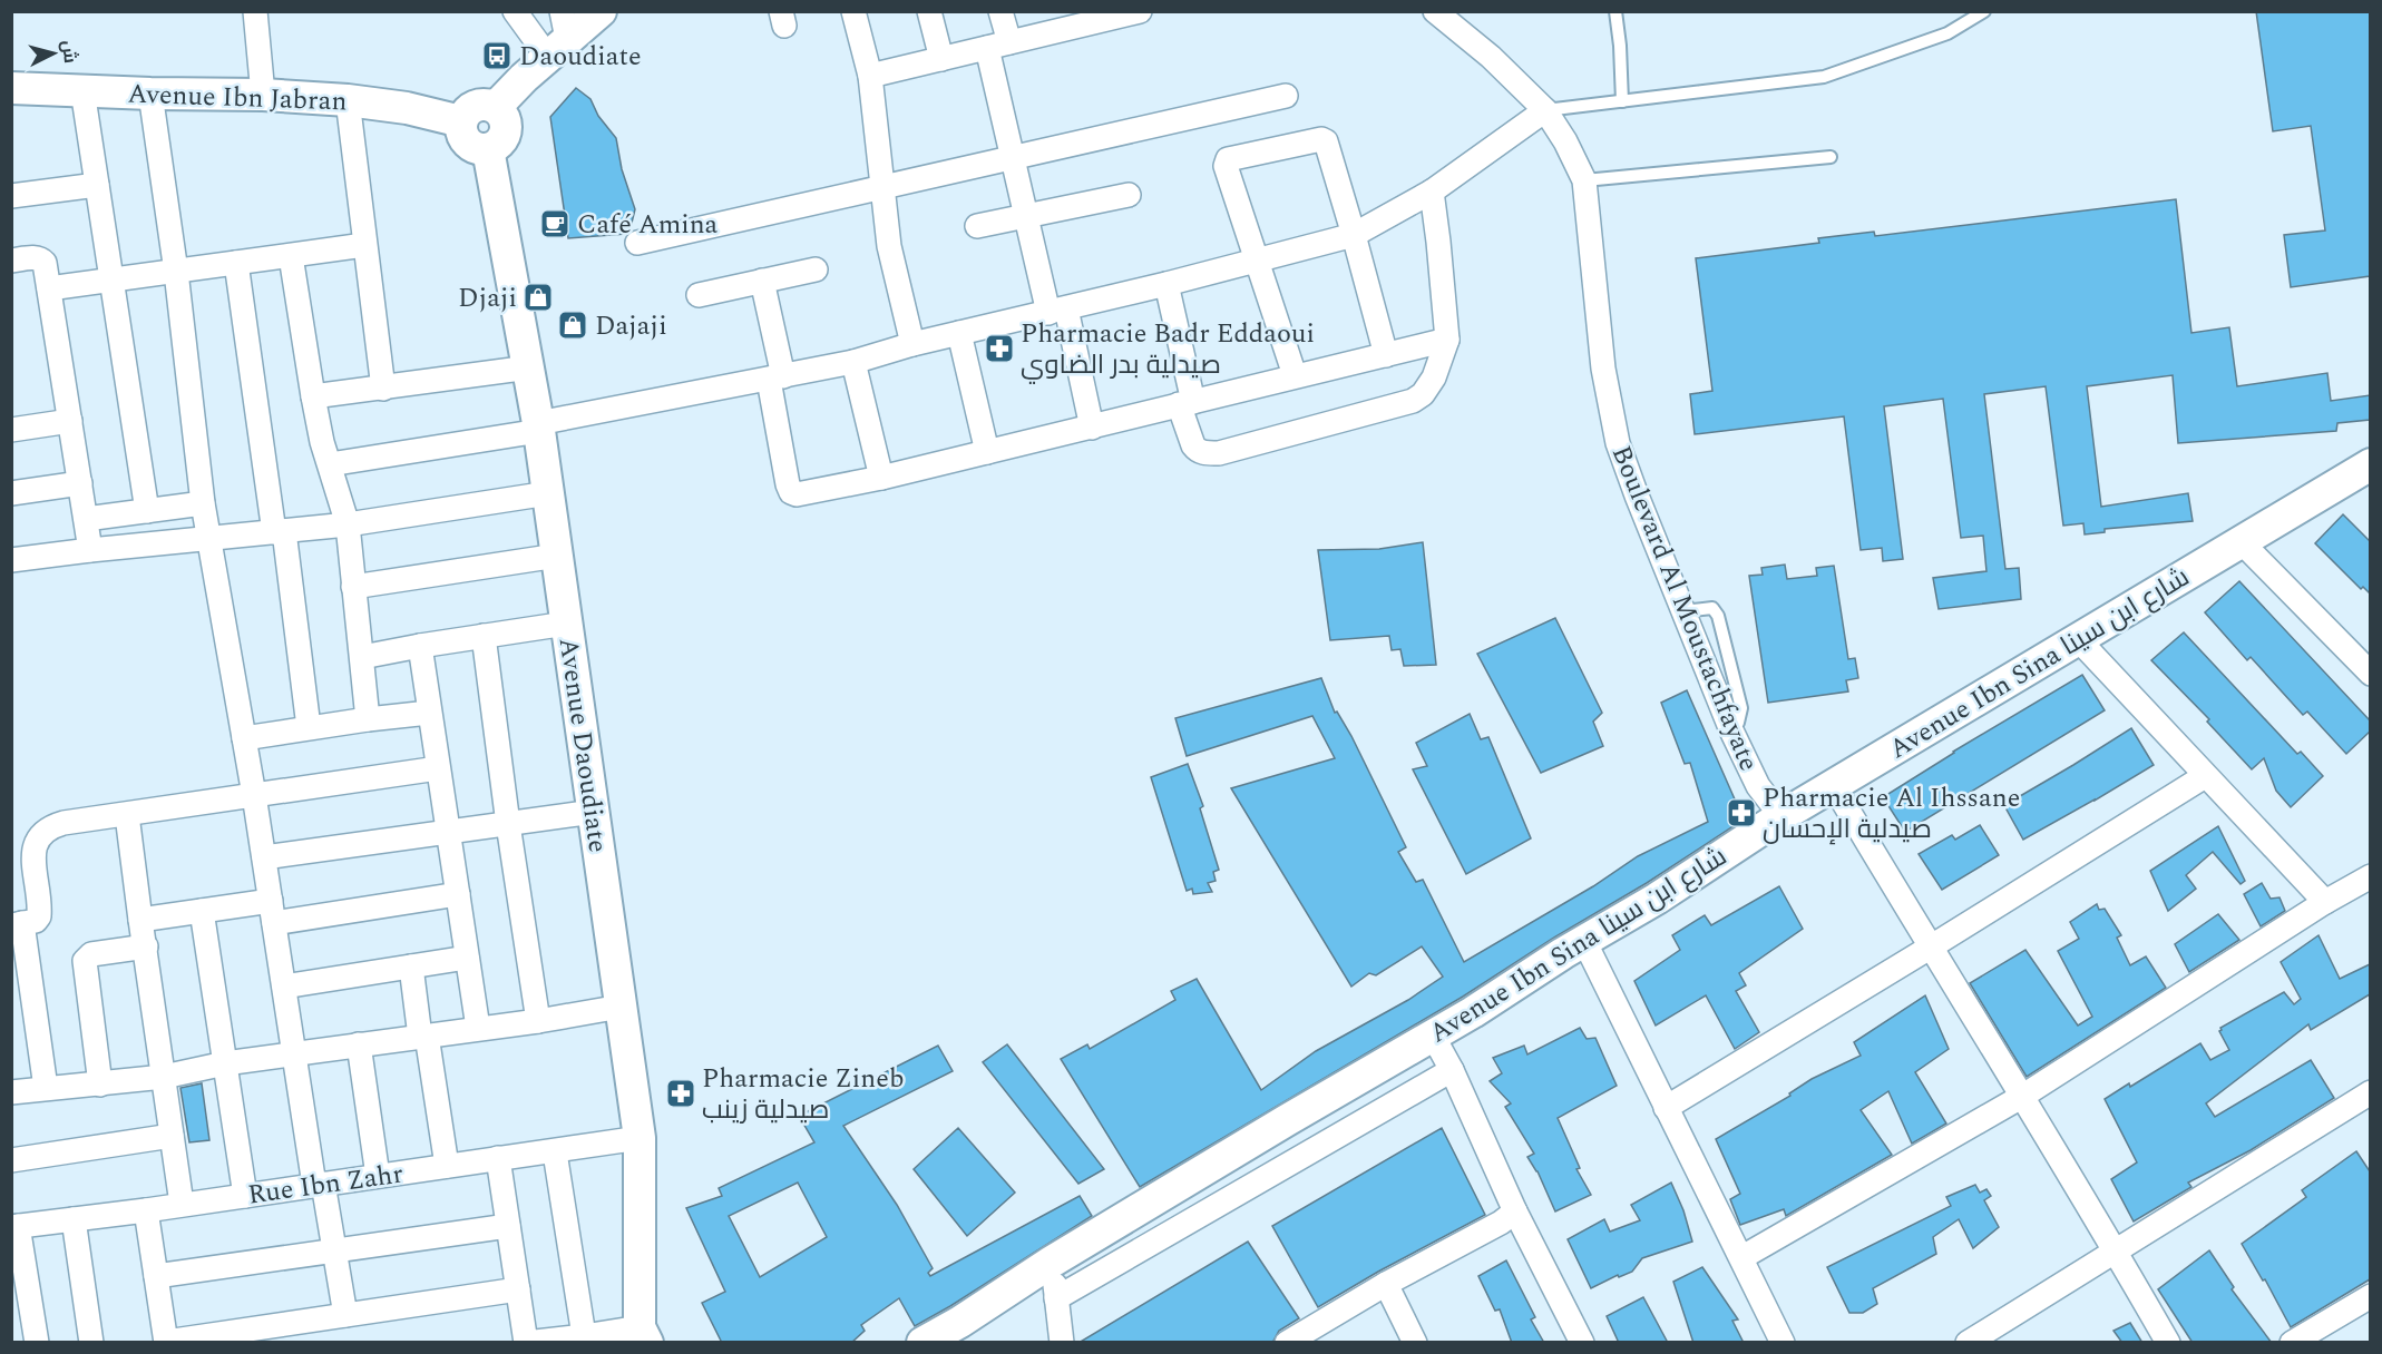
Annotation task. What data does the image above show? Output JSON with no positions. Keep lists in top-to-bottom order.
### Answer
{
  "streets": {
    "street": [
      "Avenue Ibn Jabran",
      "Boulevard Al Moustachfayate",
      "Avenue Ibn Sina شارع ابن سينا",
      "Avenue Daoudiate",
      "Rue Ibn Zahr"
    ]
  },
  "crossings": [
    ["Avenue Ibn Jabran", "Avenue Daoudiate"],
    ["Boulevard Al Moustachfayate", "Avenue Ibn Sina شارع ابن سينا"],
    ["Avenue Daoudiate", "Rue Ibn Zahr"]
  ],
  "places": {
    "bus stop": ["Daoudiate"],
    "cafe": ["Café Amina"],
    "shop": ["Djaji", "Dajaji"],
    "pharmacy": ["Pharmacie Badr Eddaoui صيدلية بدر الضاوي", "Pharmacie Al Ihssane صيدلية الإحسان", "Pharmacie Zineb صيدلية زينب"]
  },
  "north": "right"
}
